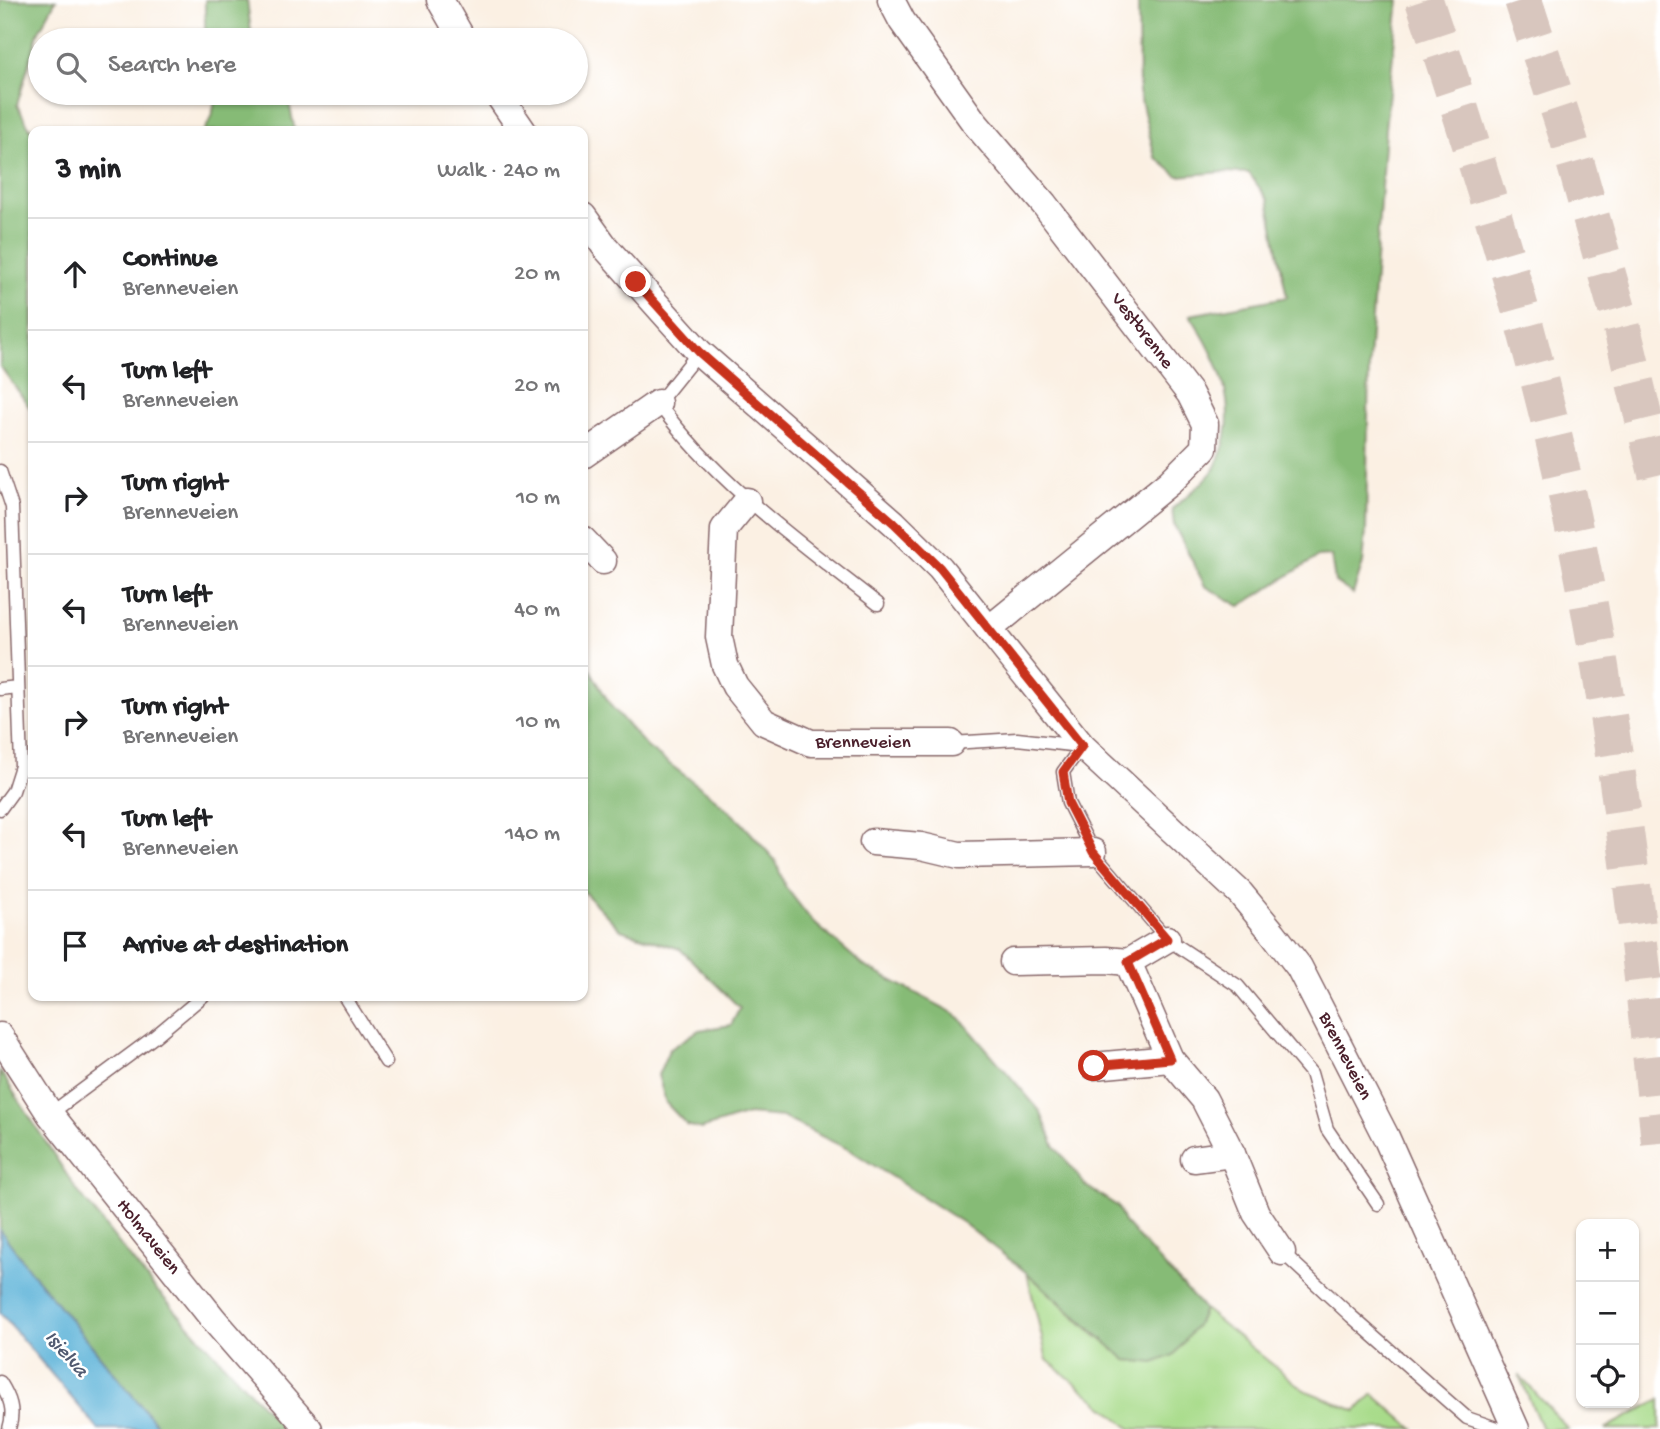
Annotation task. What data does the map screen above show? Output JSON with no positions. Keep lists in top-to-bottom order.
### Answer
{
  "streets": {
    "street": ["Vestbrenne", "Brenneveien", "Holmaveien"]
  },
  "crossings": [
    ["Vestbrenne", "Brenneveien"]
  ],
  "water": ["Isielva"],
  "page": {
    "search": "Search here",
    "heading": ["3 min", "Walk · 240 m"],
    "list": [
      ["Continue", "Brenneveien", "20 m"],
      ["Turn left", "Brenneveien", "20 m"],
      ["Turn right", "Brenneveien", "10 m"],
      ["Turn left", "Brenneveien", "40 m"],
      ["Turn right", "Brenneveien", "10 m"],
      ["Turn left", "Brenneveien", "140 m"],
      "Arrive at destination"
    ],
    "map_buttons": ["+", "−"]
  }
}
